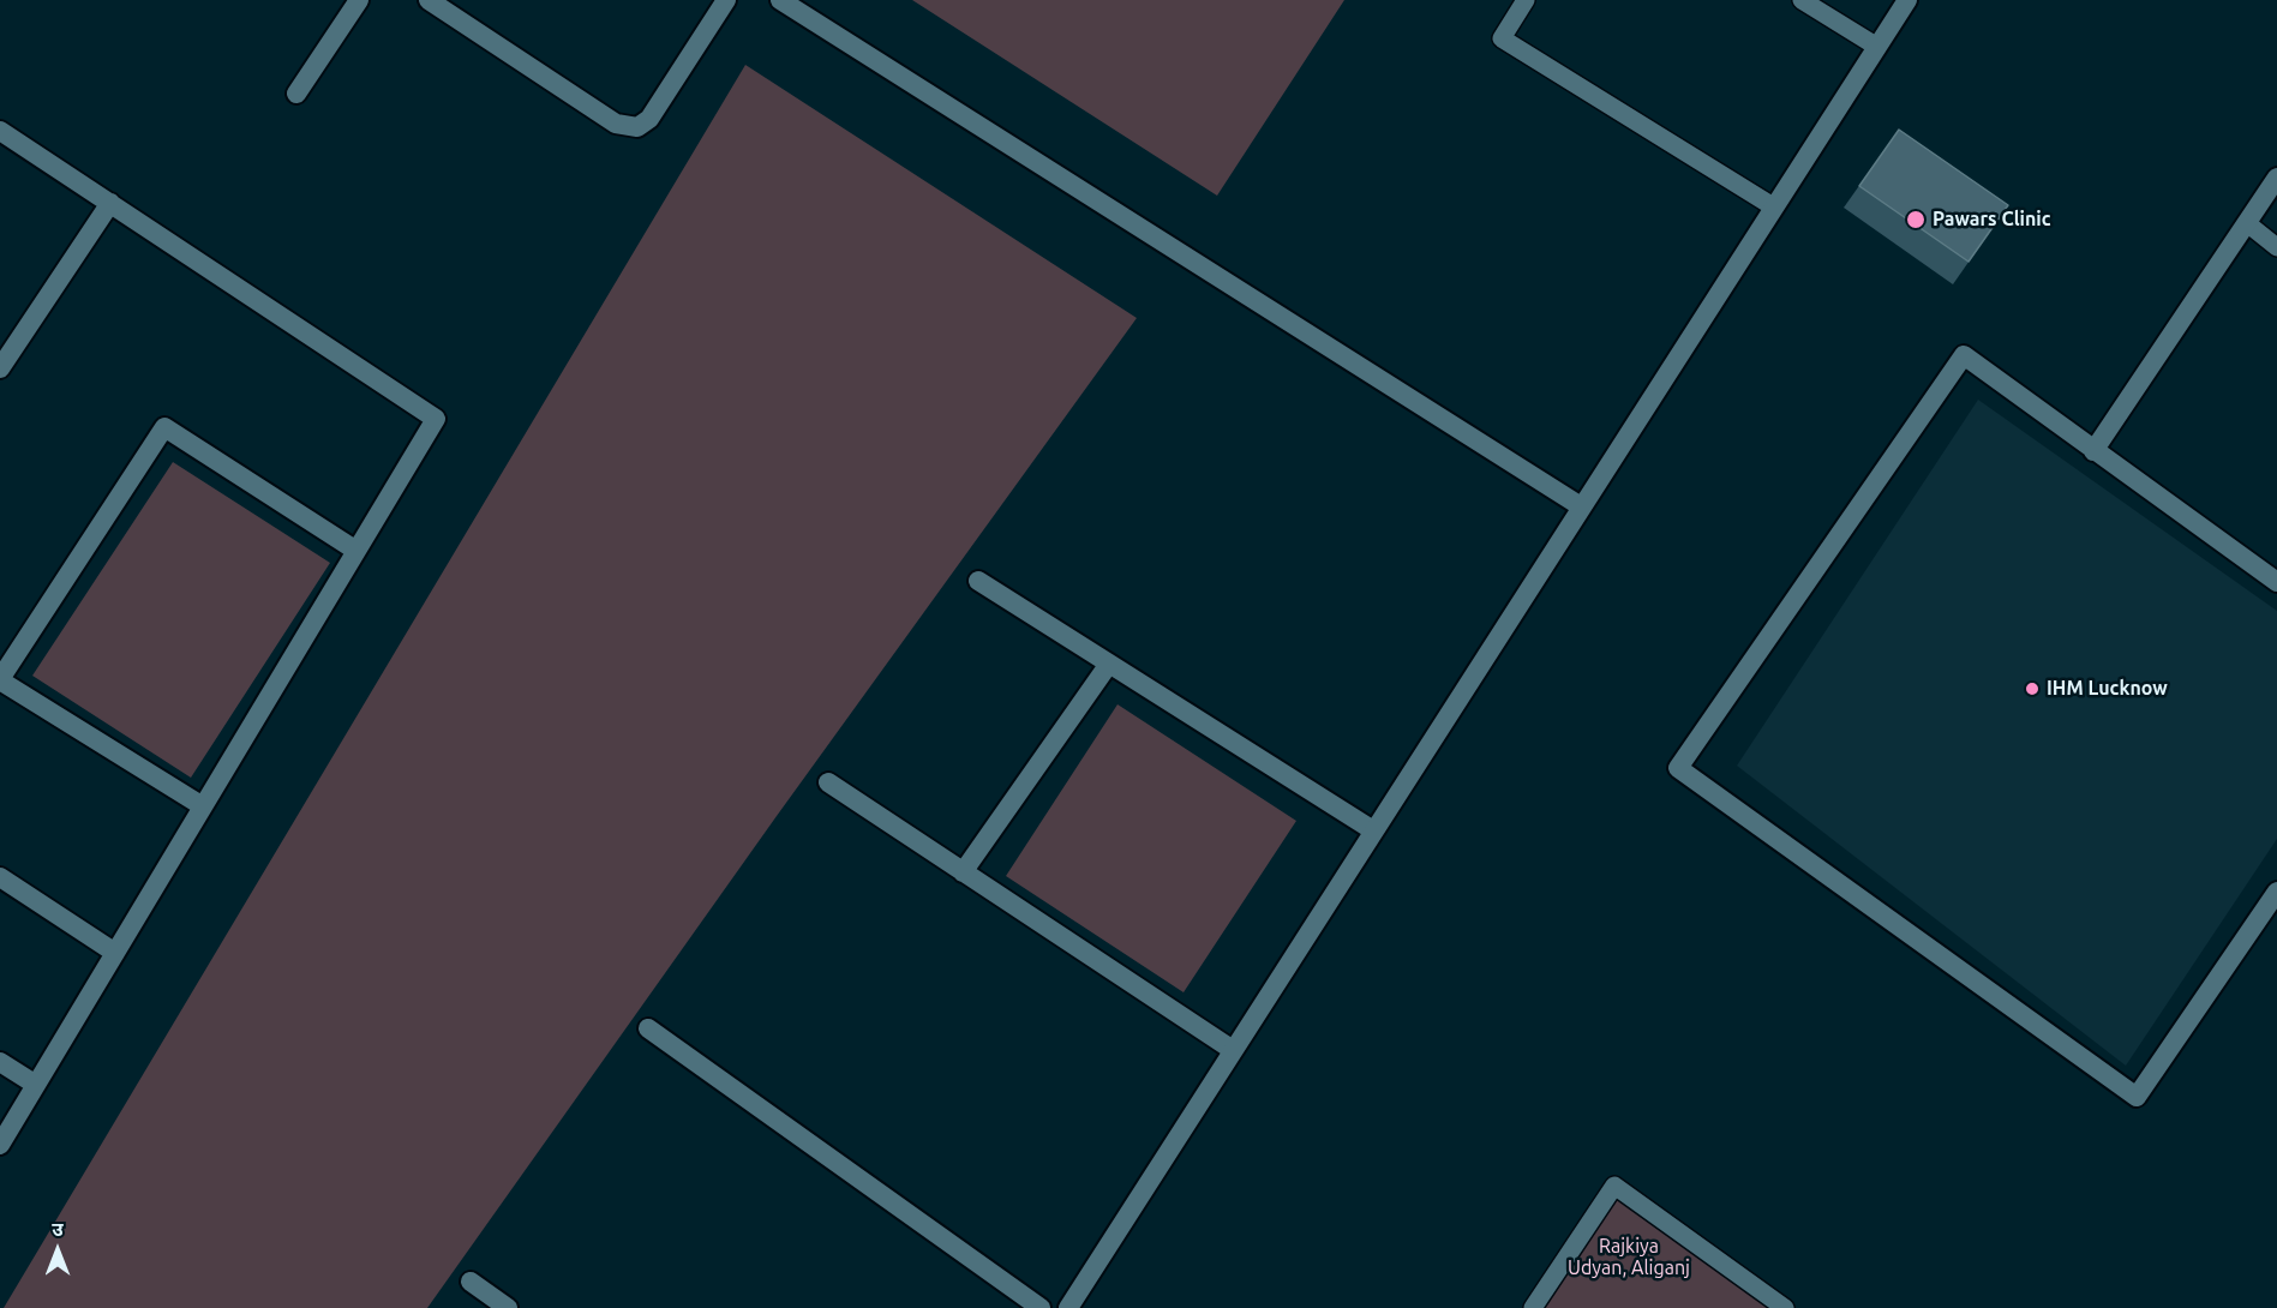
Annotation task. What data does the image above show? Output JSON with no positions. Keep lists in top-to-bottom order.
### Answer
{
  "parks": ["Rajkiya Udyan, Aliganj"],
  "places": ["Pawars Clinic", "IHM Lucknow"],
  "north": "top"
}
